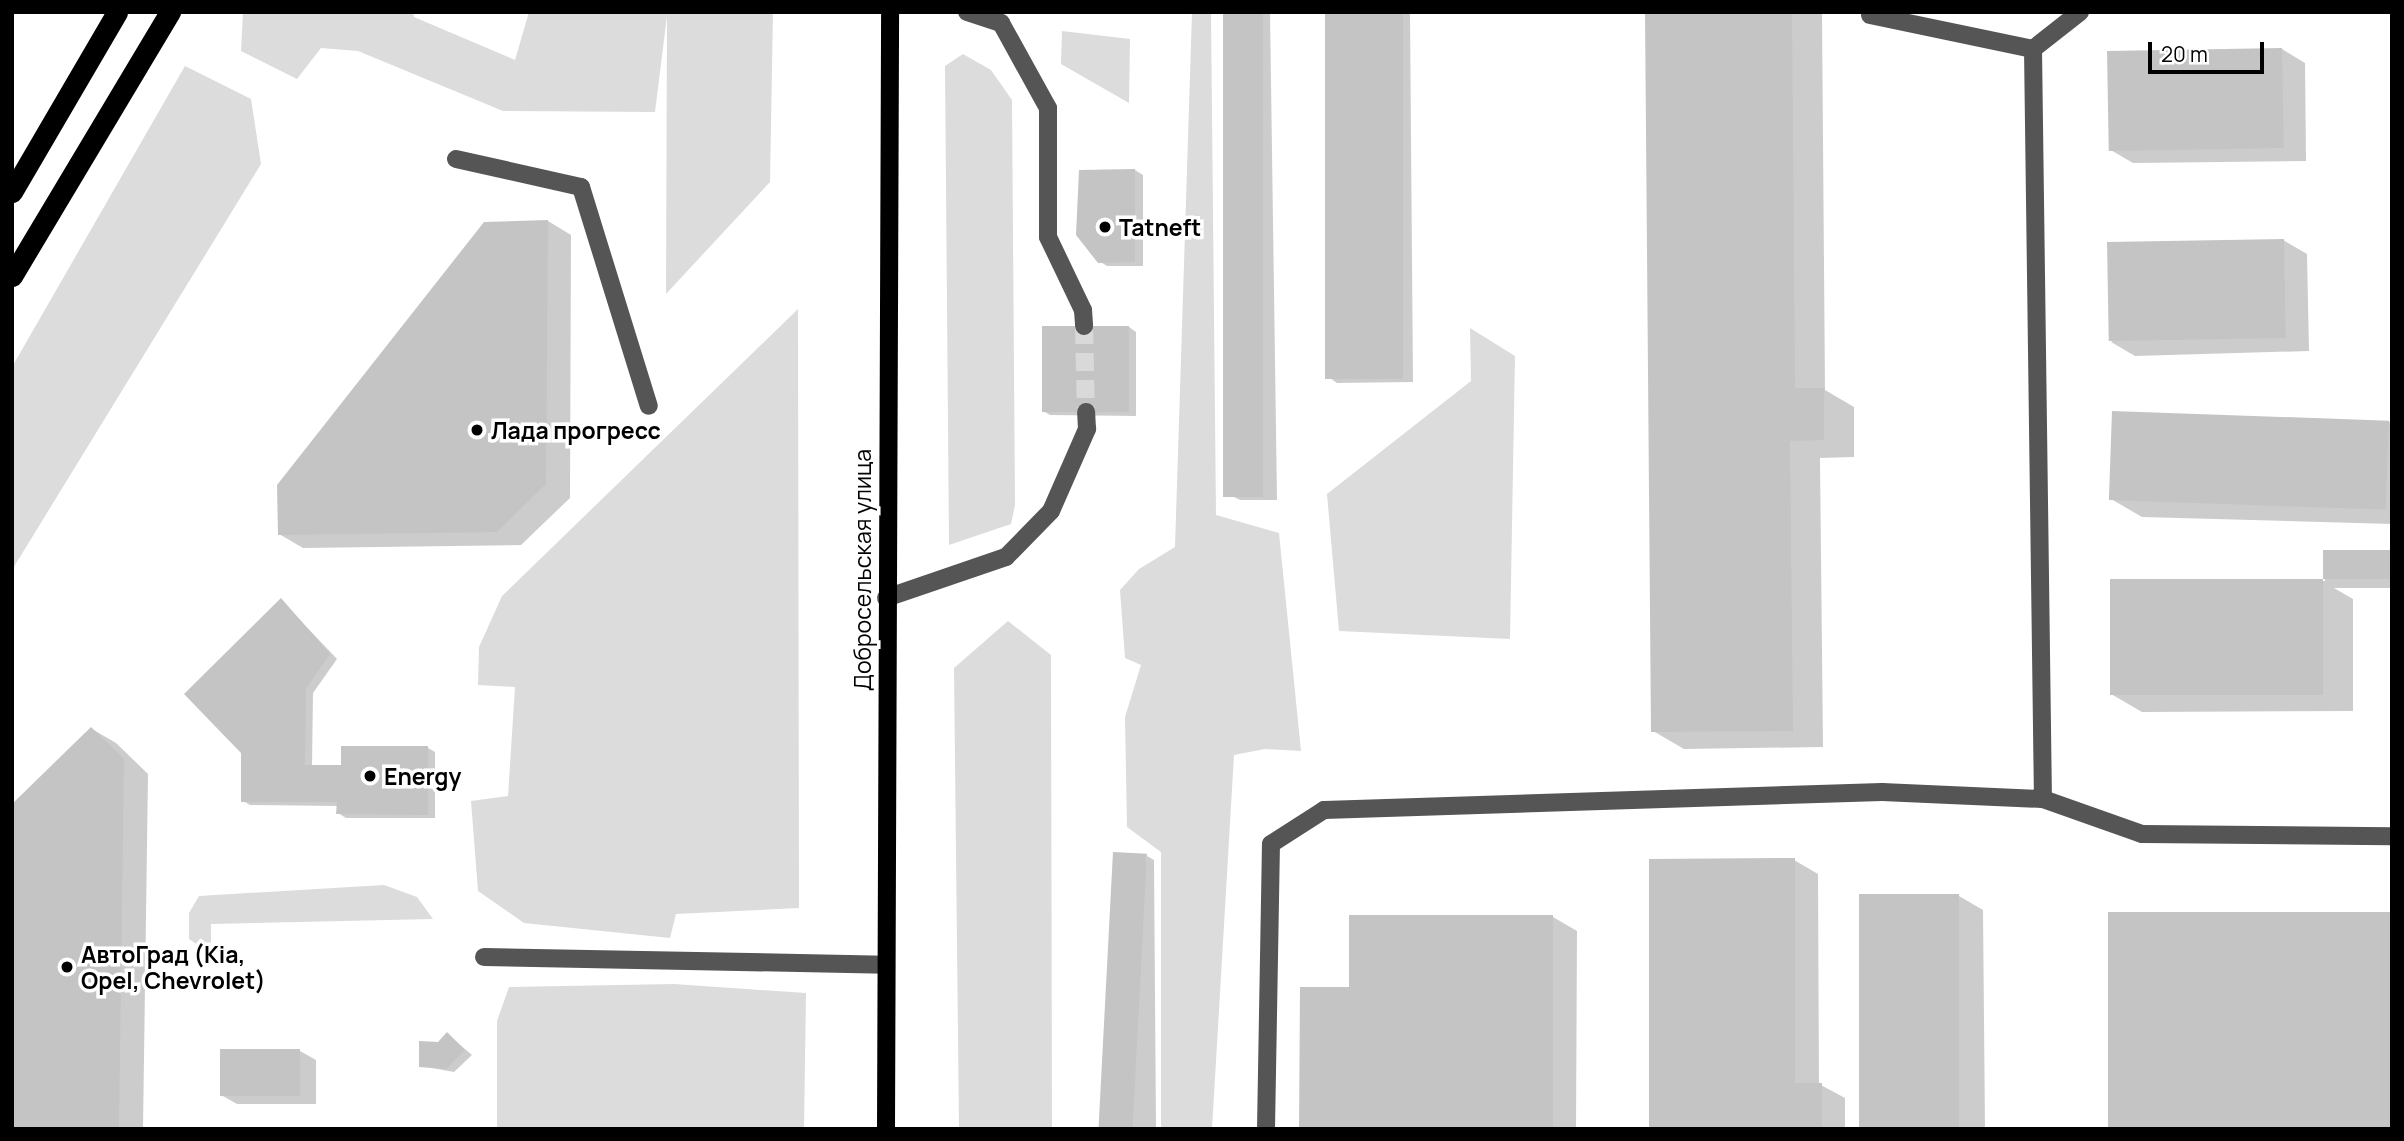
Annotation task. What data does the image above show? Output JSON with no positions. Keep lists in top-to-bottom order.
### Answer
{
  "streets": {
    "main road": ["Добросельская улица"]
  },
  "places": [
    "Tatneft",
    "Лада прогресс",
    "Energy",
    "АвтоГрад (Kia, Opel, Chevrolet)"
  ],
  "scale_bar": "20 m"
}
